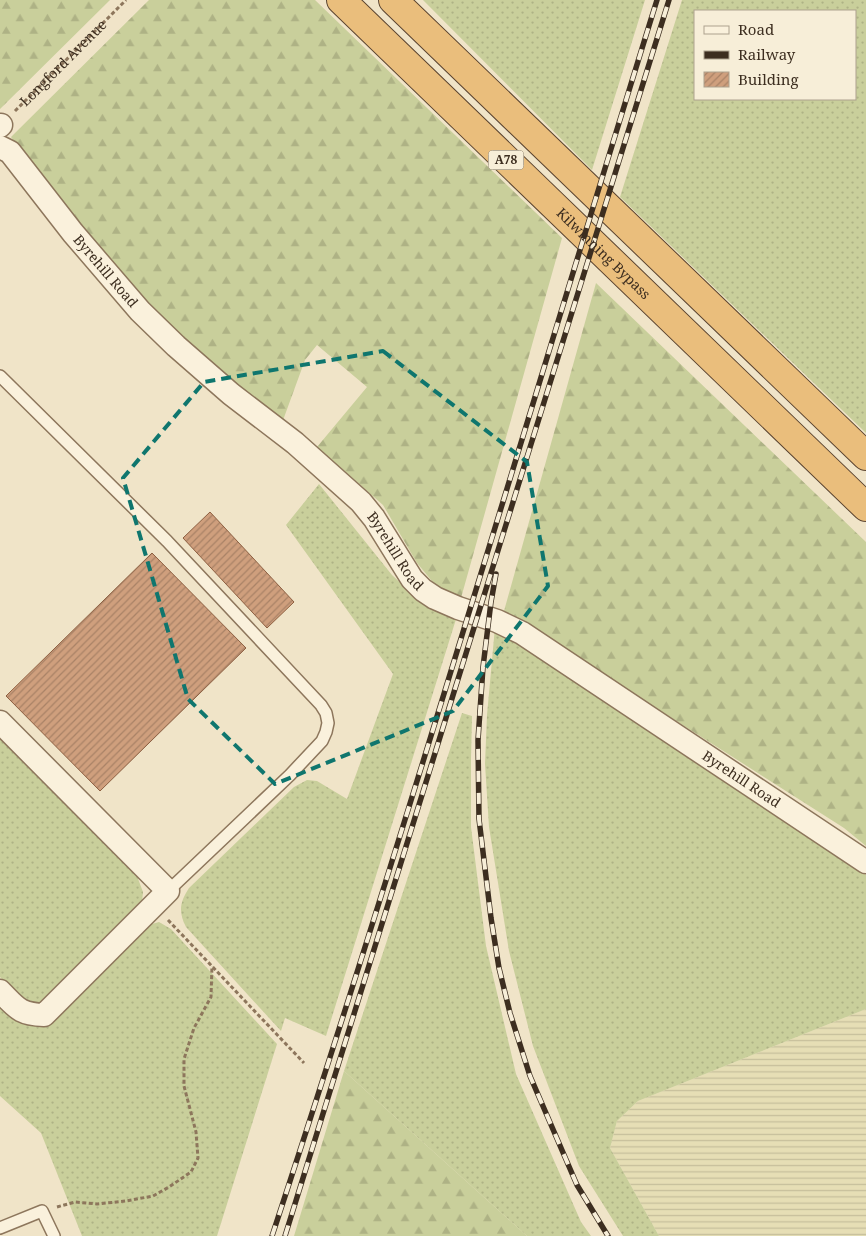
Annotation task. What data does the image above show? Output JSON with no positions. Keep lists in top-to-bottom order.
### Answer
{
  "streets": {
    "highway": ["A78", "Kilwinning Bypass"],
    "street": ["Byrehill Road"],
    "path": ["Longford Avenue"]
  },
  "crossings": [
    ["Longford Avenue", "Byrehill Road"]
  ],
  "legend": ["Road", "Railway", "Building"]
}
